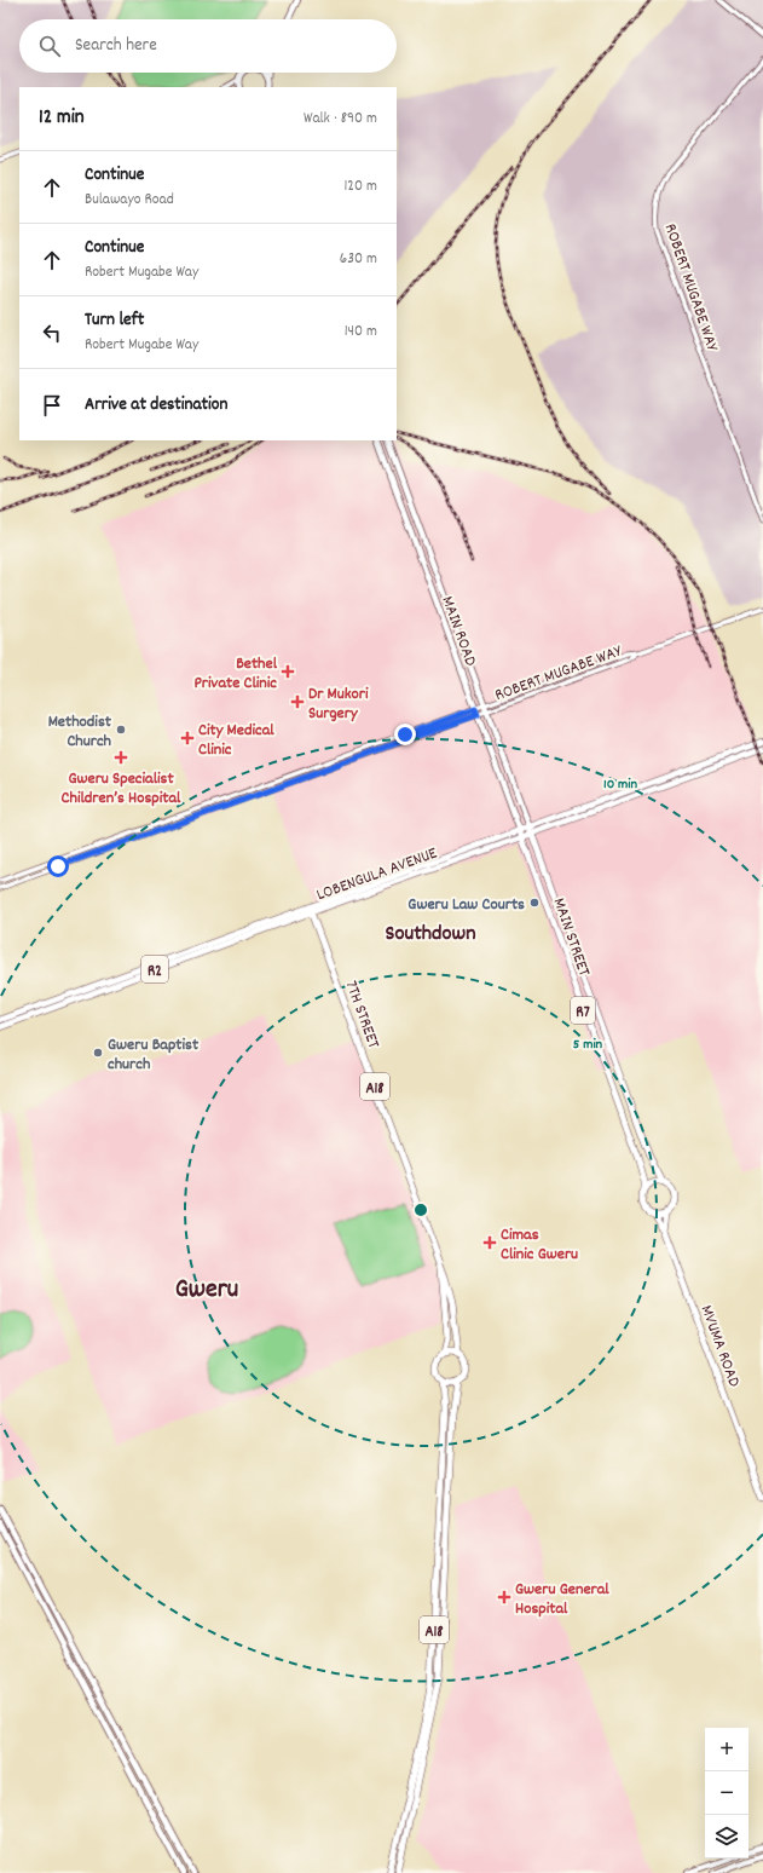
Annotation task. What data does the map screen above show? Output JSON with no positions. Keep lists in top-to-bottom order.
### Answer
{
  "streets": {
    "highway": [
      "LOBENGULA AVENUE",
      "MAIN STREET",
      "R2",
      "R7",
      "7TH STREET",
      "A18",
      "MVUMA ROAD"
    ],
    "main road": ["MAIN ROAD"],
    "street": ["ROBERT MUGABE WAY"]
  },
  "crossings": [
    ["ROBERT MUGABE WAY", "MAIN ROAD"],
    ["MAIN ROAD", "LOBENGULA AVENUE"],
    ["MAIN ROAD", "MAIN STREET"],
    ["LOBENGULA AVENUE", "MAIN STREET"],
    ["LOBENGULA AVENUE", "7TH STREET"],
    ["MAIN STREET", "MVUMA ROAD"],
    ["7TH STREET", "A18"]
  ],
  "districts": ["Southdown", "Gweru"],
  "places": {
    "health": [
      "Bethel Private Clinic",
      "Dr Mukori Surgery",
      "City Medical Clinic",
      "Gweru Specialist Children’s Hospital",
      "Cimas Clinic Gweru",
      "Gweru General Hospital"
    ],
    "other": ["Methodist Church", "Gweru Law Courts", "Gweru Baptist church"]
  },
  "page": {
    "search": "Search here",
    "heading": ["12 min", "Walk · 890 m"],
    "list": [
      ["Continue", "Bulawayo Road", "120 m"],
      ["Continue", "Robert Mugabe Way", "630 m"],
      ["Turn left", "Robert Mugabe Way", "140 m"],
      "Arrive at destination"
    ],
    "map_buttons": ["+", "−"]
  },
  "rings": ["10 min", "5 min"]
}
